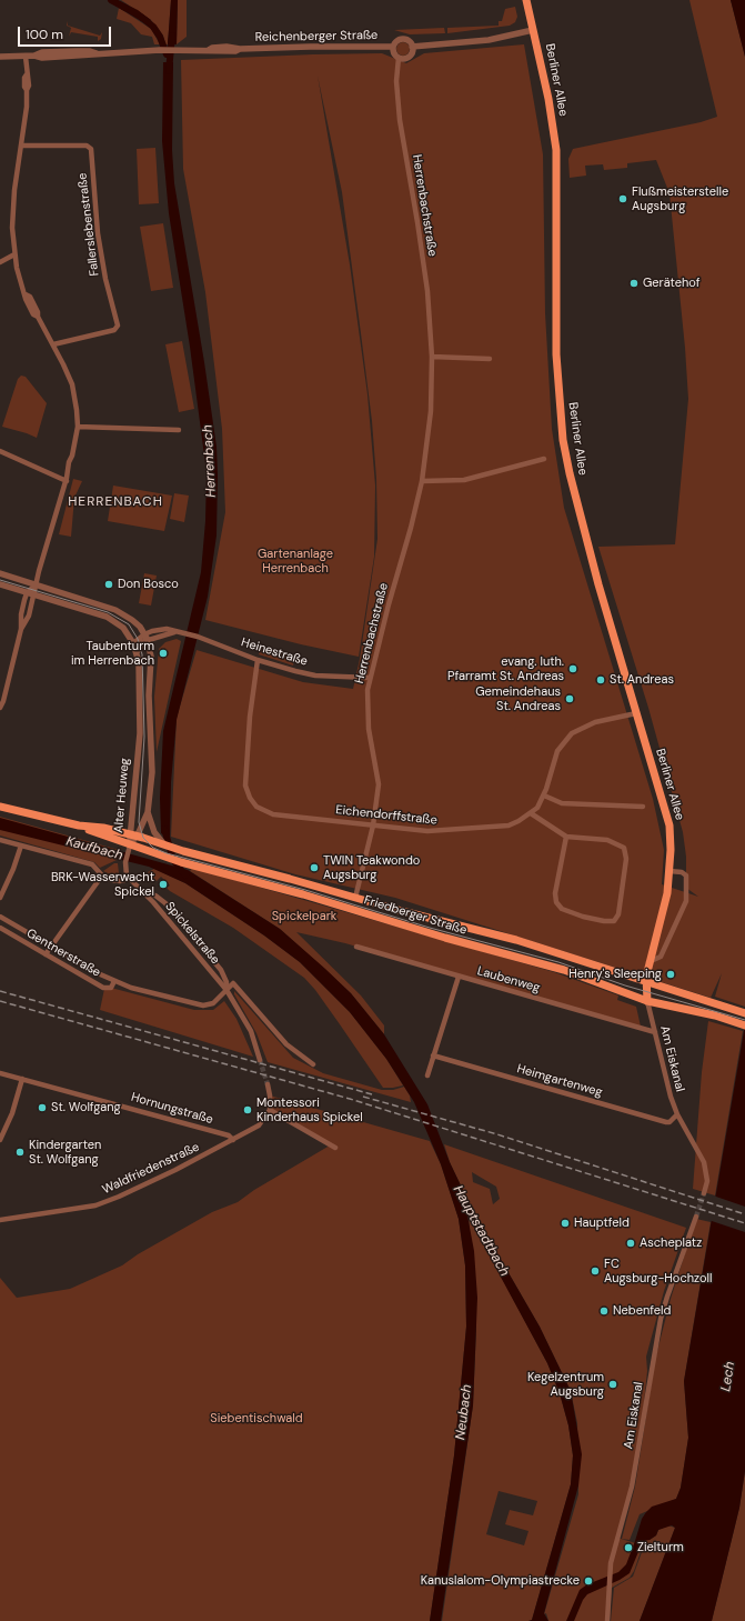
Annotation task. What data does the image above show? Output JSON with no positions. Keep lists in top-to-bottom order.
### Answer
{
  "streets": {
    "main road": ["Berliner Allee", "Friedberger Straße"],
    "street": [
      "Reichenberger Straße",
      "Herrenbachstraße",
      "Fallerslebenstraße",
      "Heinestraße",
      "Alter Heuweg",
      "Eichendorffstraße",
      "Spickelstraße",
      "Gentnerstraße",
      "Laubenweg",
      "Am Eiskanal",
      "Heimgartenweg",
      "Hornungstraße",
      "Waldfriedenstraße"
    ]
  },
  "crossings": [
    ["Reichenberger Straße", "Berliner Allee"],
    ["Reichenberger Straße", "Herrenbachstraße"],
    ["Berliner Allee", "Eichendorffstraße"],
    ["Berliner Allee", "Friedberger Straße"],
    ["Berliner Allee", "Am Eiskanal"],
    ["Herrenbachstraße", "Heinestraße"],
    ["Herrenbachstraße", "Eichendorffstraße"],
    ["Herrenbachstraße", "Friedberger Straße"],
    ["Heinestraße", "Alter Heuweg"],
    ["Heinestraße", "Eichendorffstraße"],
    ["Alter Heuweg", "Friedberger Straße"],
    ["Friedberger Straße", "Am Eiskanal"],
    ["Spickelstraße", "Gentnerstraße"],
    ["Laubenweg", "Am Eiskanal"],
    ["Am Eiskanal", "Heimgartenweg"],
    ["Hornungstraße", "Waldfriedenstraße"]
  ],
  "districts": ["HERRENBACH"],
  "water": [
    "Herrenbach",
    "Kaufbach",
    "Hauptstadtbach",
    "Lech",
    "Neubach"
  ],
  "parks": ["Gartenanlage Herrenbach", "Spickelpark", "Siebentischwald"],
  "places": [
    "Flußmeisterstelle Augsburg",
    "Gerätehof",
    "Don Bosco",
    "Taubenturm im Herrenbach",
    "evang. luth. Pfarramt St. Andreas",
    "St. Andreas",
    "Gemeindehaus St. Andreas",
    "TWIN Teakwondo Augsburg",
    "BRK-Wasserwacht Spickel",
    "Henry's Sleeping",
    "St. Wolfgang",
    "Montessori Kinderhaus Spickel",
    "Kindergarten St. Wolfgang",
    "Hauptfeld",
    "Ascheplatz",
    "FC Augsburg-Hochzoll",
    "Nebenfeld",
    "Kegelzentrum Augsburg",
    "Zielturm",
    "Kanuslalom-Olympiastrecke"
  ],
  "scale_bar": "100 m"
}
